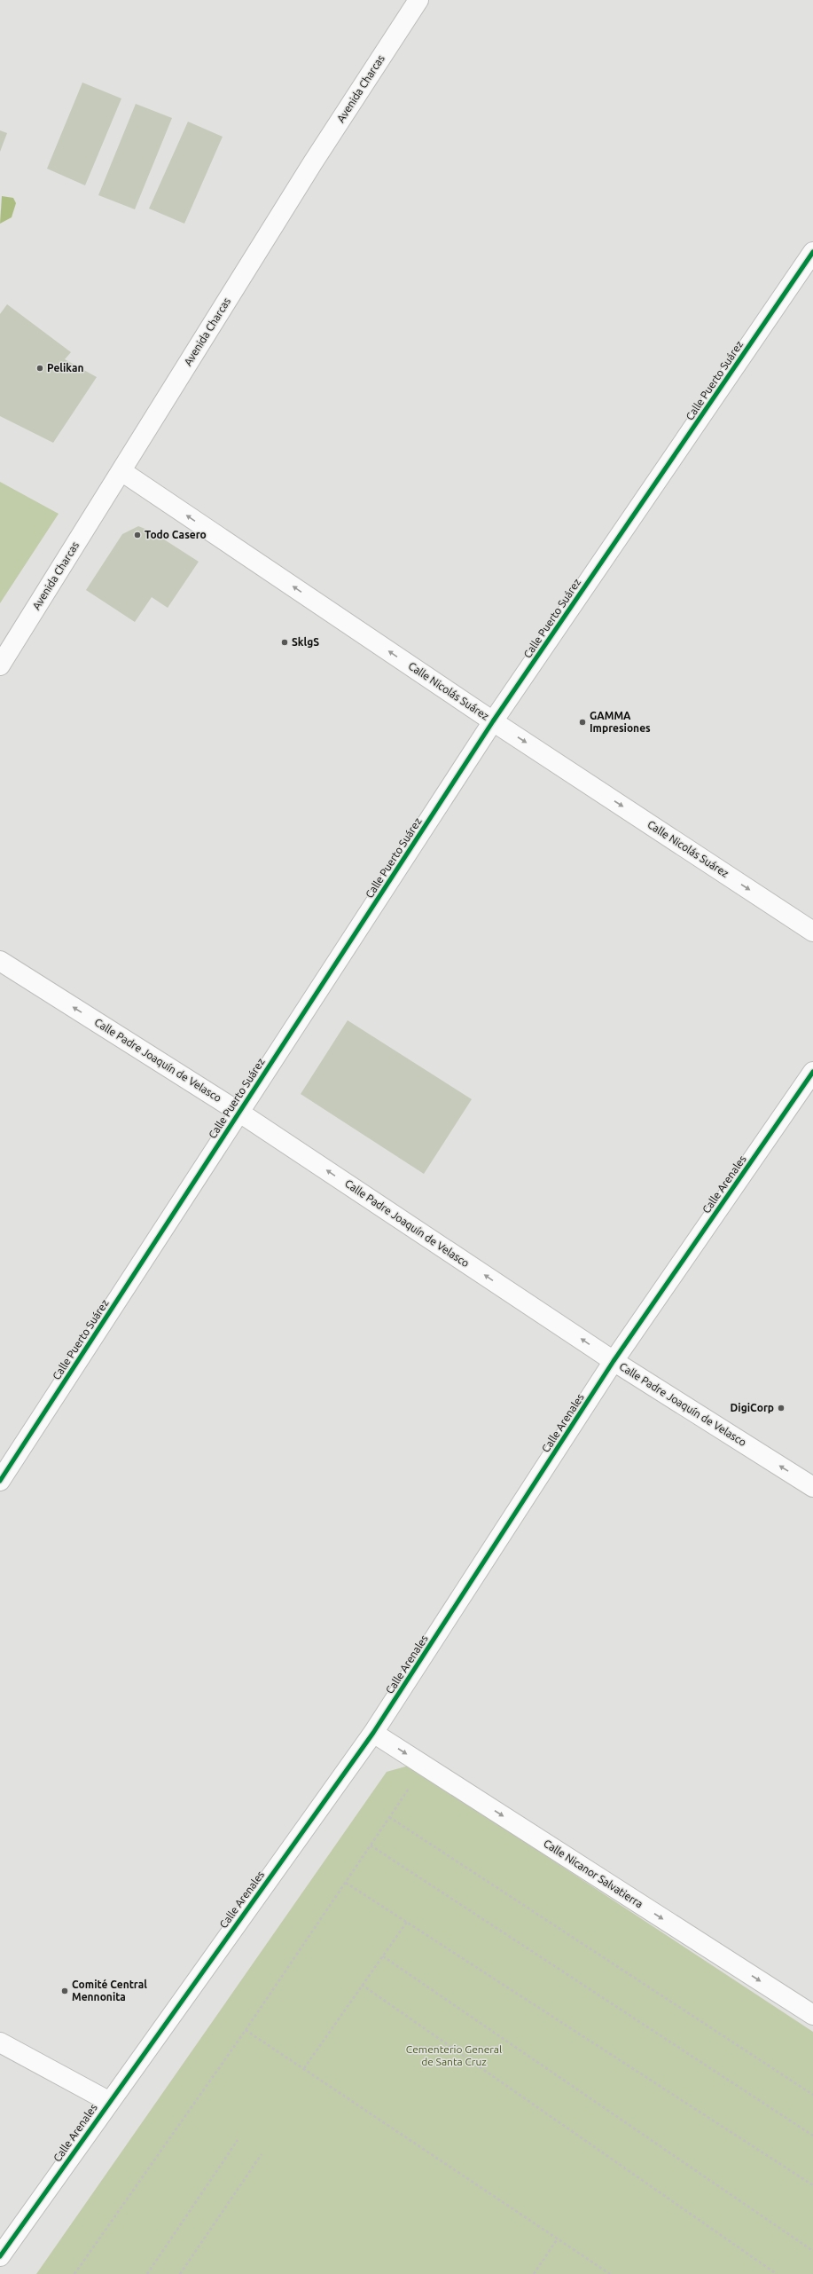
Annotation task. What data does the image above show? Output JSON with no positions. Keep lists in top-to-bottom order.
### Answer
{
  "streets": {
    "street": [
      "Avenida Charcas",
      "Calle Puerto Suárez",
      "Calle Nicolás Suárez",
      "Calle Padre Joaquín de Velasco",
      "Calle Arenales",
      "Calle Nicanor Salvatierra"
    ]
  },
  "crossings": [
    ["Avenida Charcas", "Calle Nicolás Suárez"],
    ["Calle Puerto Suárez", "Calle Nicolás Suárez"],
    ["Calle Puerto Suárez", "Calle Padre Joaquín de Velasco"],
    ["Calle Padre Joaquín de Velasco", "Calle Arenales"],
    ["Calle Arenales", "Calle Nicanor Salvatierra"]
  ],
  "one_way": ["Calle Padre Joaquín de Velasco", "Calle Nicanor Salvatierra"],
  "parks": ["Cementerio General de Santa Cruz"],
  "places": [
    "Pelikan",
    "Todo Casero",
    "SklgS",
    "GAMMA Impresiones",
    "DigiCorp",
    "Comité Central Mennonita"
  ]
}
